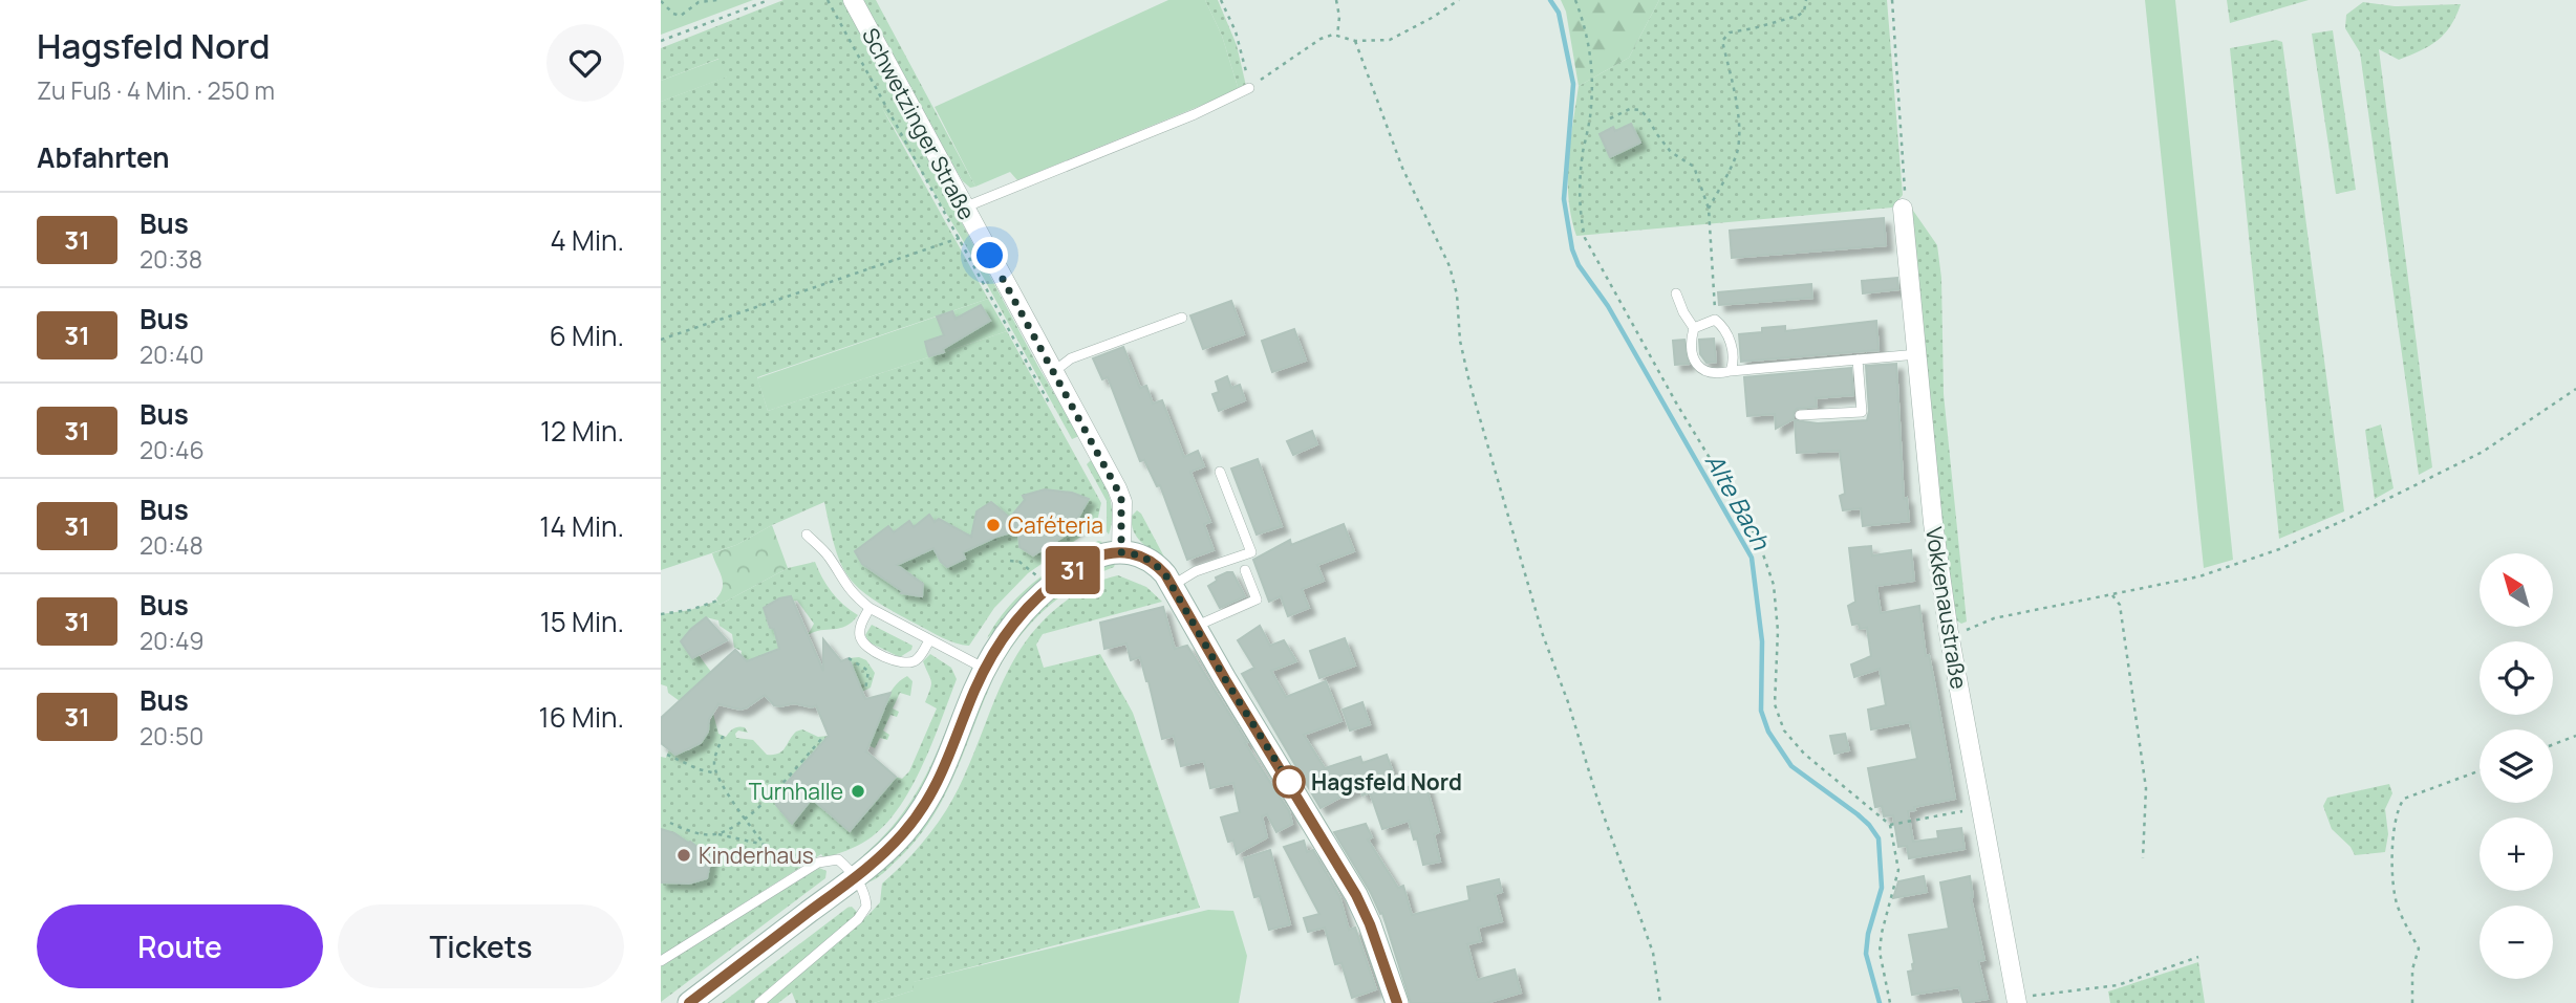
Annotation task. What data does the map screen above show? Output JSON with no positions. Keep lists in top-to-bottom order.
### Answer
{
  "streets": {
    "street": ["Schwetzinger Straße", "Vokkenaustraße"]
  },
  "water": ["Alte Bach"],
  "places": [
    "Caféteria",
    "Hagsfeld Nord",
    "Turnhalle",
    "Kinderhaus"
  ],
  "lines": ["bus line 31"],
  "north": "top left",
  "page": {
    "heading": [
      ["Hagsfeld Nord", "Zu Fuß · 4 Min. · 250 m"],
      "Abfahrten"
    ],
    "on_map": "31",
    "list": [
      {
        "mark": "31",
        "name": "Bus",
        "note": "20:38",
        "value": "4 Min."
      },
      {
        "mark": "31",
        "name": "Bus",
        "note": "20:40",
        "value": "6 Min."
      },
      {
        "mark": "31",
        "name": "Bus",
        "note": "20:46",
        "value": "12 Min."
      },
      {
        "mark": "31",
        "name": "Bus",
        "note": "20:48",
        "value": "14 Min."
      },
      {
        "mark": "31",
        "name": "Bus",
        "note": "20:49",
        "value": "15 Min."
      },
      {
        "mark": "31",
        "name": "Bus",
        "note": "20:50",
        "value": "16 Min."
      }
    ],
    "map_buttons": ["+", "−"],
    "buttons": ["Route", "Tickets"]
  }
}
